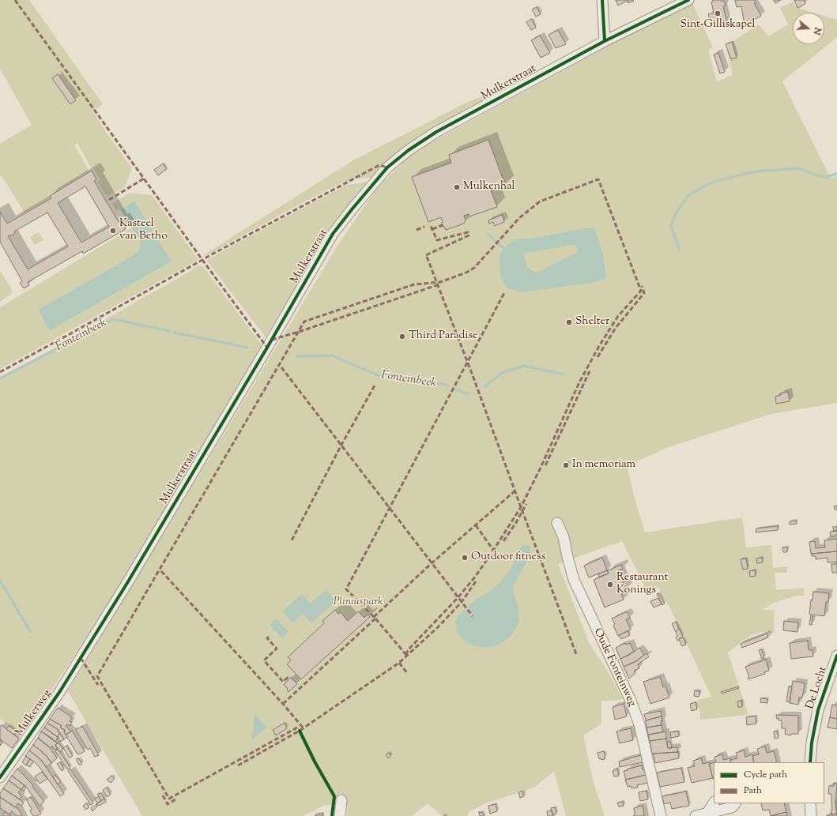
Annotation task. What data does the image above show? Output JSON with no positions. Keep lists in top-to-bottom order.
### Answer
{
  "streets": {
    "street": [
      "Mulkerstraat",
      "Oude Fonteinweg",
      "De Locht",
      "Mulkerweg"
    ]
  },
  "crossings": [
    ["Mulkerstraat", "Mulkerweg"]
  ],
  "water": ["Fonteinbeek"],
  "parks": ["Pliniuspark"],
  "places": [
    "Sint-Gilliskapel",
    "Mulkenhal",
    "Kasteel van Betho",
    "Shelter",
    "Third Paradise",
    "In memoriam",
    "Outdoor fitness",
    "Restaurant Konings"
  ],
  "legend": ["Cycle path", "Path"],
  "north": "right"
}
